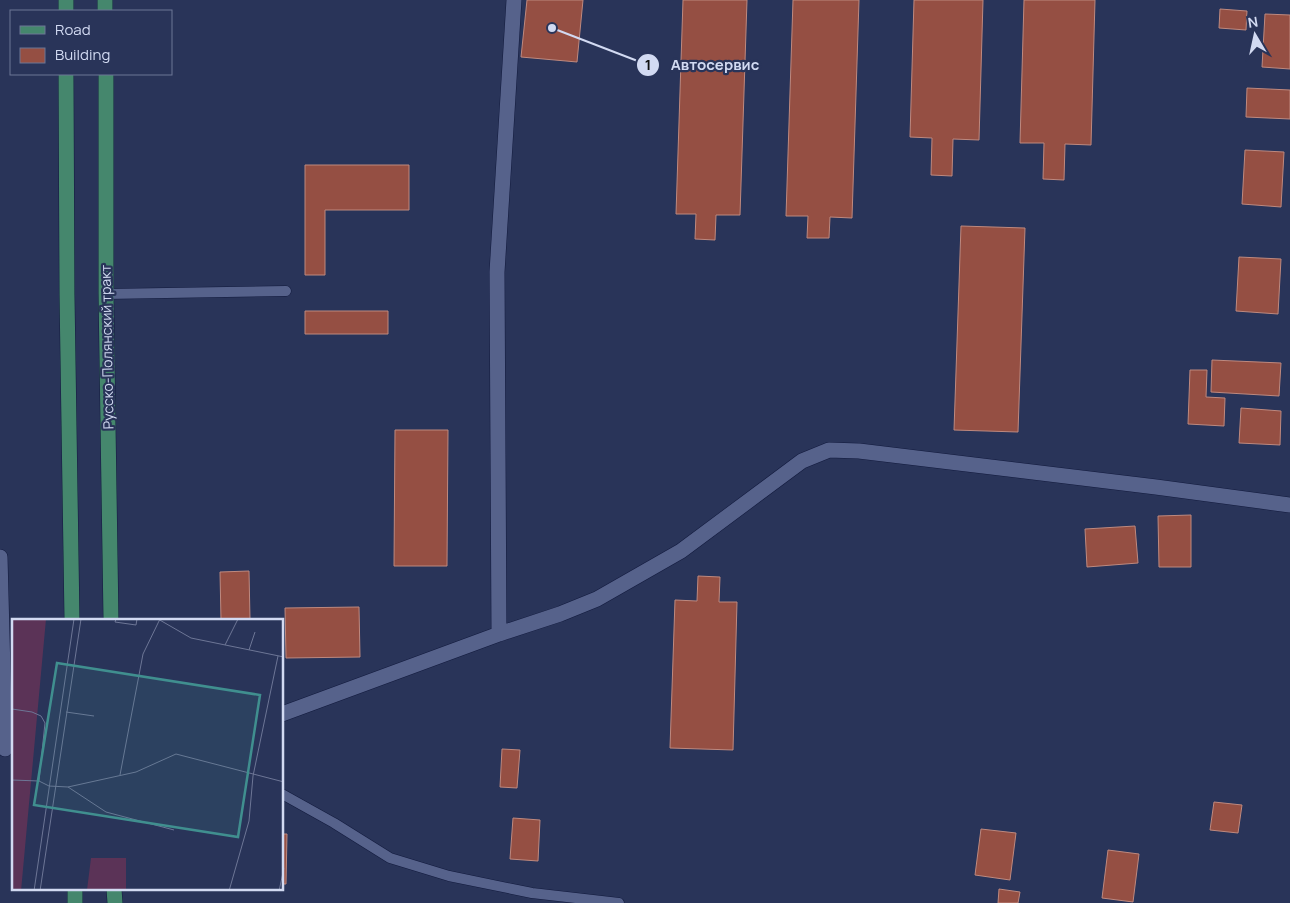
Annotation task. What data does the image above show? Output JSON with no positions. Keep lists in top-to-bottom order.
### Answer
{
  "streets": {
    "main road": ["Русско-Полянский тракт"]
  },
  "places": ["Автосервис"],
  "legend": ["Road", "Building"],
  "north": "top"
}
